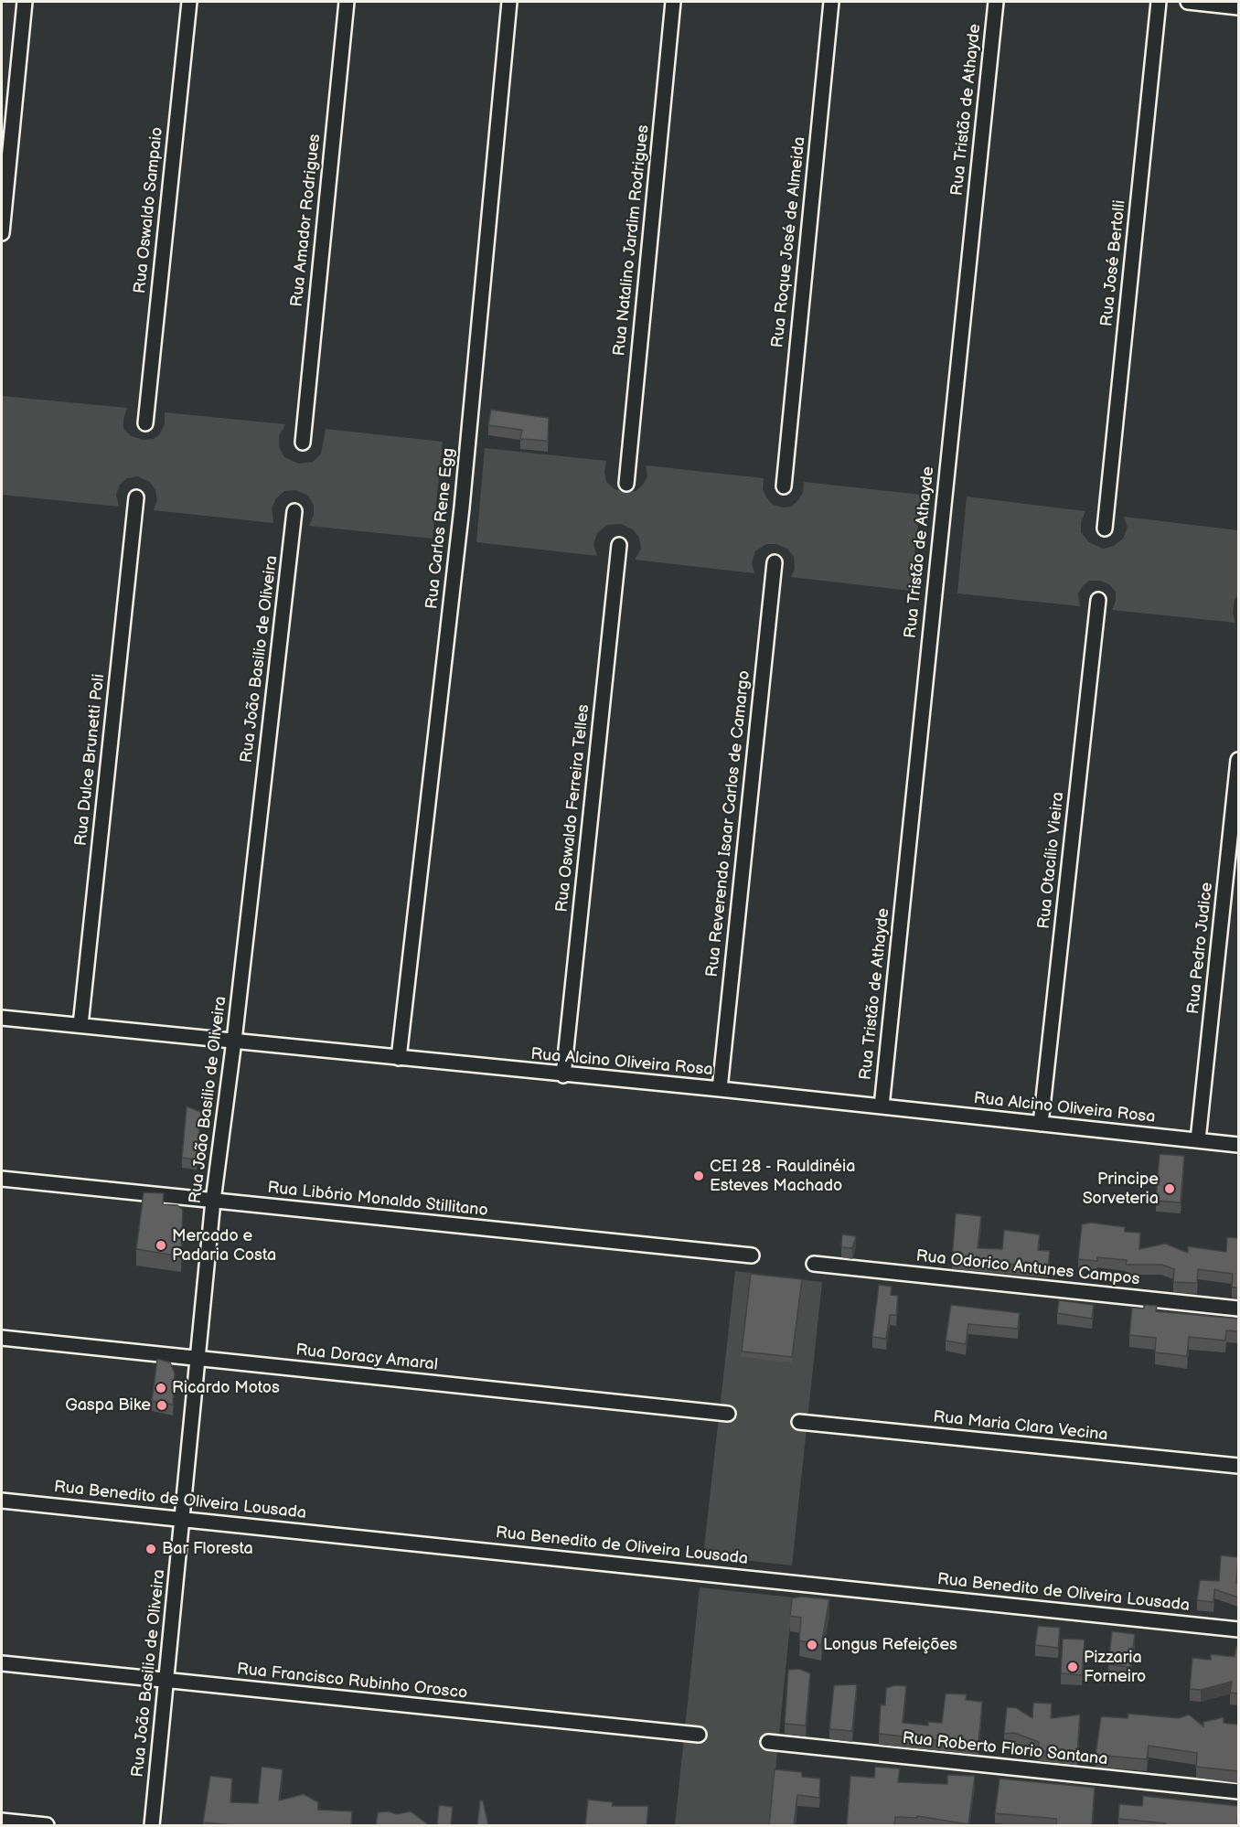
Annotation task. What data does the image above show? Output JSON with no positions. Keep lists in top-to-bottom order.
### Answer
{
  "streets": {
    "street": [
      "Rua Tristão de Athayde",
      "Rua Oswaldo Sampaio",
      "Rua Amador Rodrigues",
      "Rua Natalino Jardim Rodrigues",
      "Rua Roque José de Almeida",
      "Rua José Bertolli",
      "Rua Carlos Rene Egg",
      "Rua João Basilio de Oliveira",
      "Rua Dulce Brunetti Poli",
      "Rua Oswaldo Ferreira Telles",
      "Rua Reverendo Isaar Carlos de Camargo",
      "Rua Otacílio Vieira",
      "Rua Pedro Judice",
      "Rua Alcino Oliveira Rosa",
      "Rua Libório Monaldo Stillitano",
      "Rua Odorico Antunes Campos",
      "Rua Doracy Amaral",
      "Rua Maria Clara Vecina",
      "Rua Benedito de Oliveira Lousada",
      "Rua Francisco Rubinho Orosco",
      "Rua Roberto Florio Santana"
    ]
  },
  "crossings": [
    ["Rua Tristão de Athayde", "Rua Alcino Oliveira Rosa"],
    ["Rua Carlos Rene Egg", "Rua Alcino Oliveira Rosa"],
    ["Rua João Basilio de Oliveira", "Rua Alcino Oliveira Rosa"],
    ["Rua João Basilio de Oliveira", "Rua Libório Monaldo Stillitano"],
    ["Rua João Basilio de Oliveira", "Rua Doracy Amaral"],
    ["Rua João Basilio de Oliveira", "Rua Benedito de Oliveira Lousada"],
    ["Rua João Basilio de Oliveira", "Rua Francisco Rubinho Orosco"],
    ["Rua Dulce Brunetti Poli", "Rua Alcino Oliveira Rosa"],
    ["Rua Oswaldo Ferreira Telles", "Rua Alcino Oliveira Rosa"],
    ["Rua Reverendo Isaar Carlos de Camargo", "Rua Alcino Oliveira Rosa"],
    ["Rua Otacílio Vieira", "Rua Alcino Oliveira Rosa"],
    ["Rua Pedro Judice", "Rua Alcino Oliveira Rosa"]
  ],
  "places": [
    "CEI 28 - Rauldinéia Esteves Machado",
    "Principe Sorveteria",
    "Mercado e Padaria Costa",
    "Ricardo Motos",
    "Gaspa Bike",
    "Bar Floresta",
    "Longus Refeições",
    "Pizzaria Forneiro"
  ]
}
